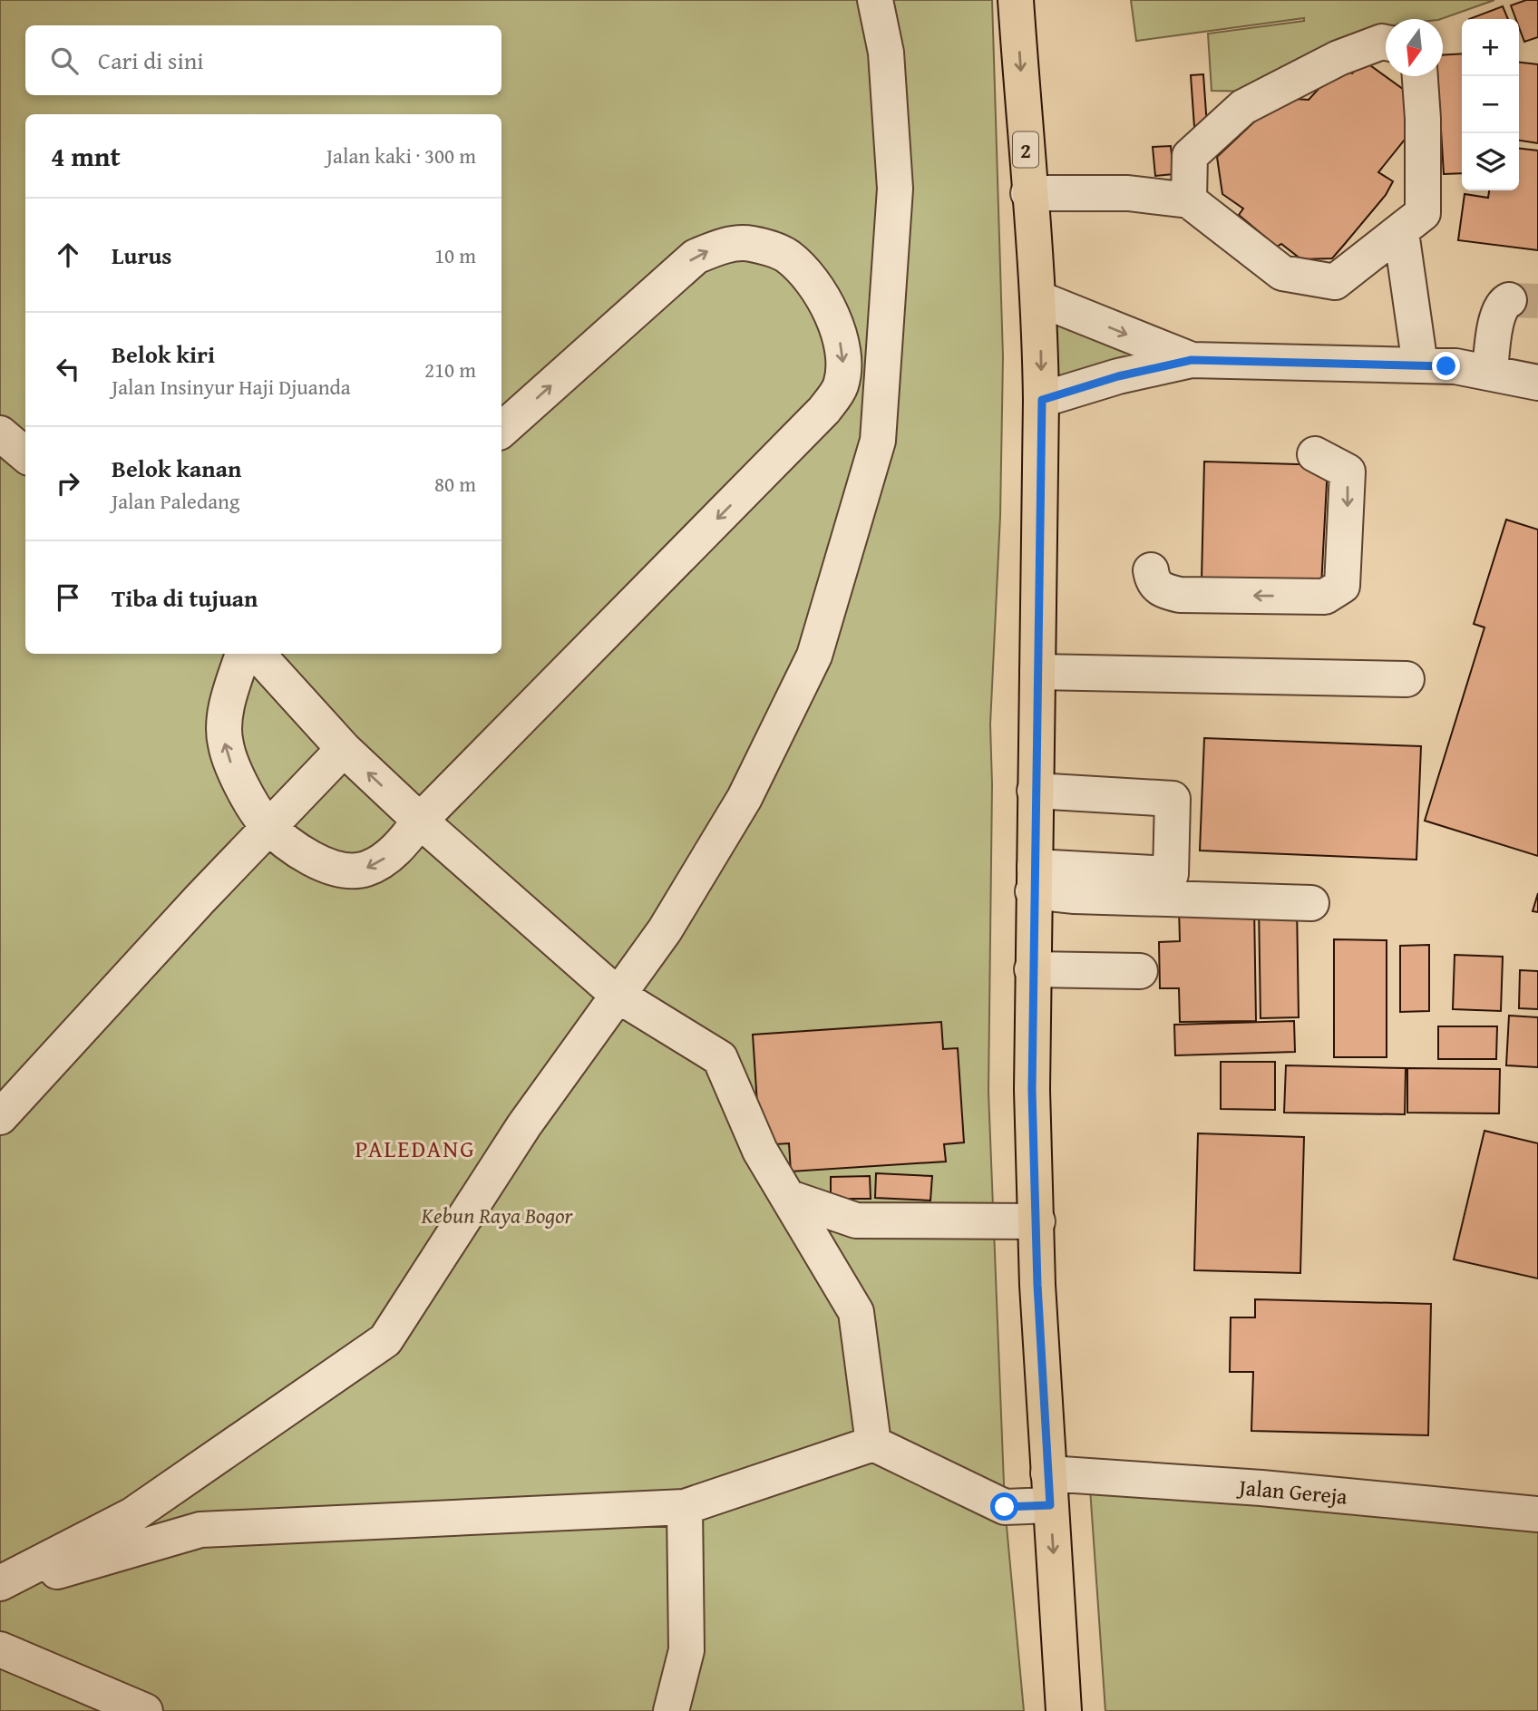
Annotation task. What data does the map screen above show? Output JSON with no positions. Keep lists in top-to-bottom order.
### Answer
{
  "streets": {
    "main road": ["2"],
    "street": ["Jalan Gereja"]
  },
  "crossings": [
    ["2", "Jalan Gereja"]
  ],
  "districts": ["PALEDANG"],
  "parks": ["Kebun Raya Bogor"],
  "north": "bottom",
  "page": {
    "map_buttons": ["+", "−"],
    "search": "Cari di sini",
    "heading": ["4 mnt", "Jalan kaki · 300 m"],
    "list": [
      ["Lurus", "10 m"],
      ["Belok kiri", "Jalan Insinyur Haji Djuanda", "210 m"],
      ["Belok kanan", "Jalan Paledang", "80 m"],
      "Tiba di tujuan"
    ]
  }
}
